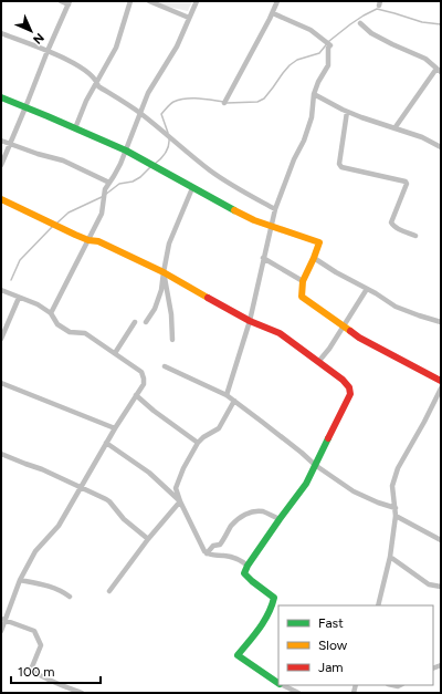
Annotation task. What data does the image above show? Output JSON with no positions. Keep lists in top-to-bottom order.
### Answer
{
  "legend": ["Fast", "Slow", "Jam"],
  "scale_bar": "100 m",
  "north": "bottom right"
}
